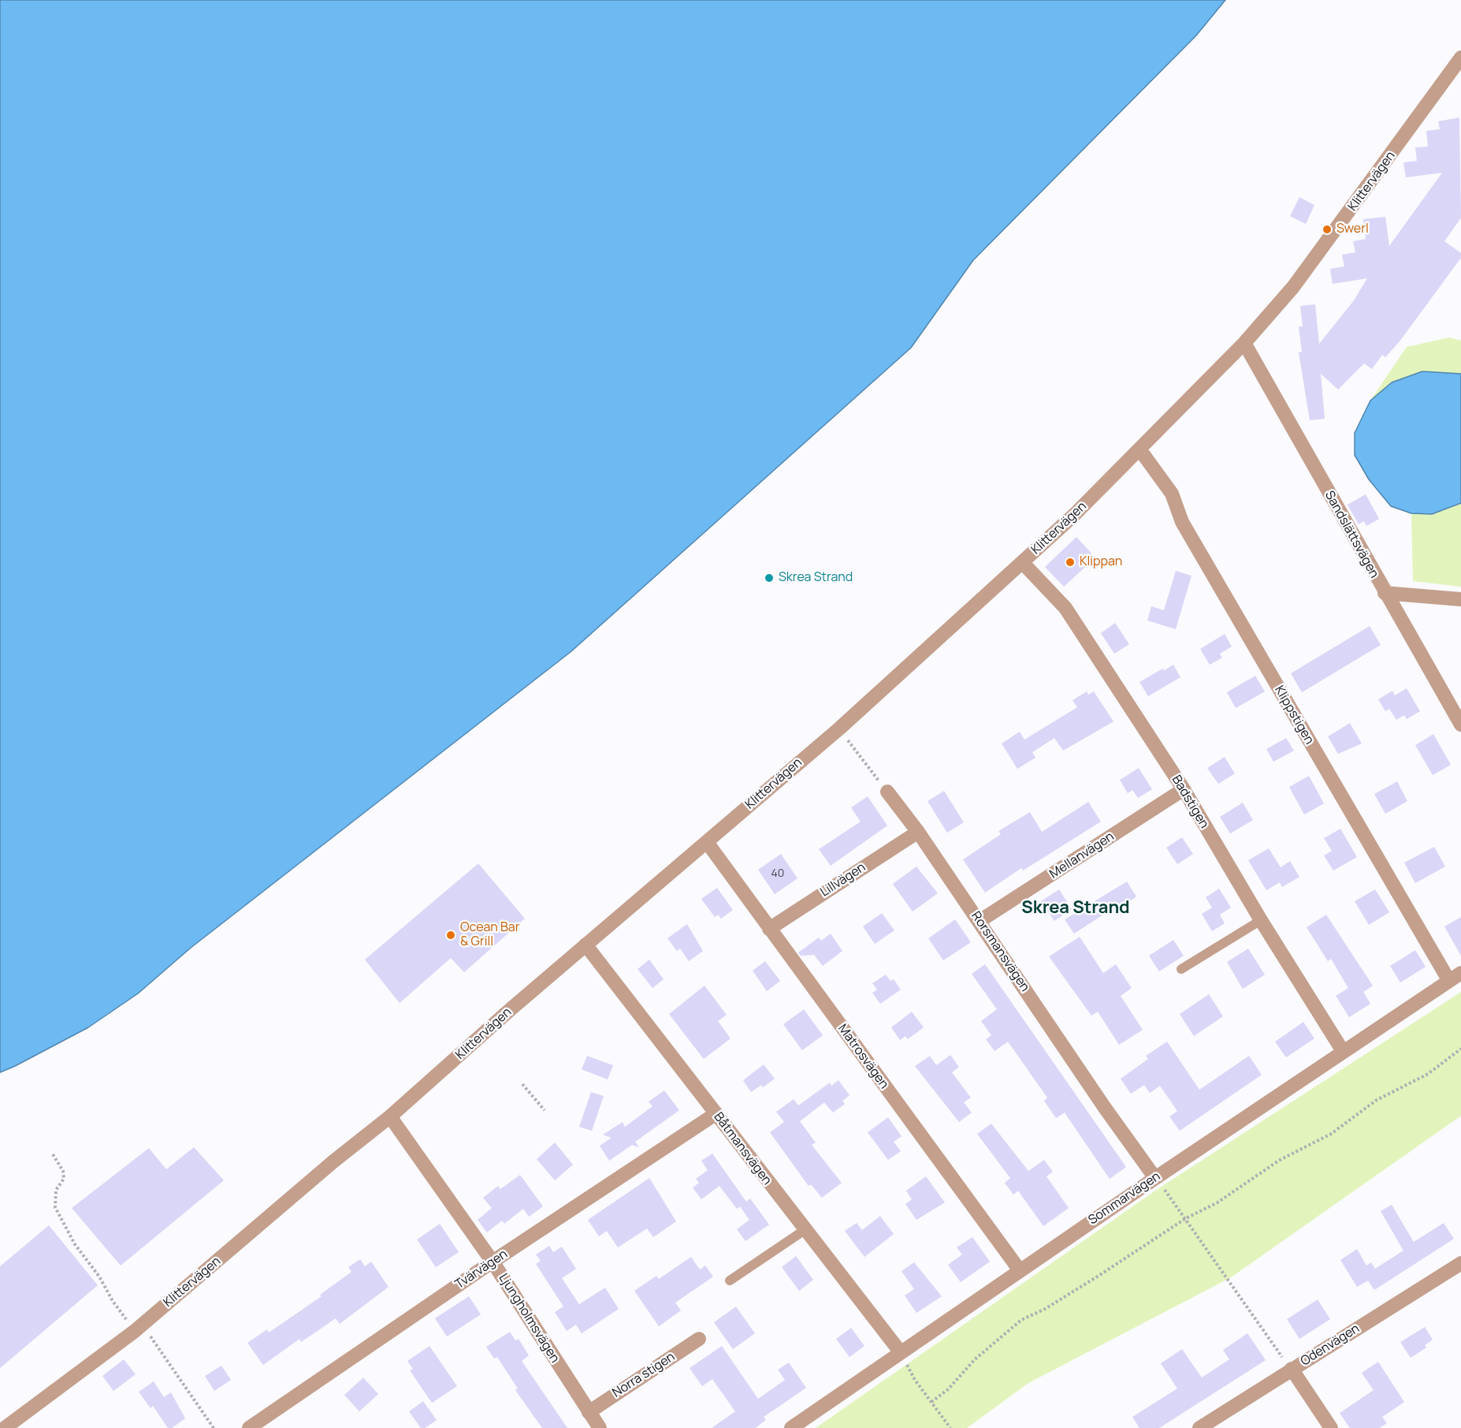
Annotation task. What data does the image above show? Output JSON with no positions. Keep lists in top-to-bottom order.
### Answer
{
  "streets": {
    "street": [
      "Klittervägen",
      "Sandslättsvägen",
      "Klippstigen",
      "Badstigen",
      "Mellanvägen",
      "Lillvägen",
      "Rorsmansvägen",
      "Matrosvägen",
      "Båtmansvägen",
      "Sommarvägen",
      "Tvärvägen",
      "Ljungholmsvägen",
      "Odenvägen",
      "Norra stigen"
    ]
  },
  "crossings": [
    ["Klittervägen", "Sandslättsvägen"],
    ["Klittervägen", "Klippstigen"],
    ["Klittervägen", "Badstigen"],
    ["Klittervägen", "Matrosvägen"],
    ["Klittervägen", "Båtmansvägen"],
    ["Klittervägen", "Ljungholmsvägen"],
    ["Klippstigen", "Sommarvägen"],
    ["Badstigen", "Mellanvägen"],
    ["Badstigen", "Sommarvägen"],
    ["Mellanvägen", "Rorsmansvägen"],
    ["Lillvägen", "Rorsmansvägen"],
    ["Lillvägen", "Matrosvägen"],
    ["Rorsmansvägen", "Sommarvägen"],
    ["Matrosvägen", "Sommarvägen"],
    ["Båtmansvägen", "Sommarvägen"],
    ["Båtmansvägen", "Tvärvägen"],
    ["Tvärvägen", "Ljungholmsvägen"],
    ["Ljungholmsvägen", "Norra stigen"]
  ],
  "districts": ["Skrea Strand"],
  "places": [
    "Swerl",
    "Klippan",
    "Skrea Strand",
    "Ocean Bar & Grill"
  ],
  "house_numbers": ["40"]
}
